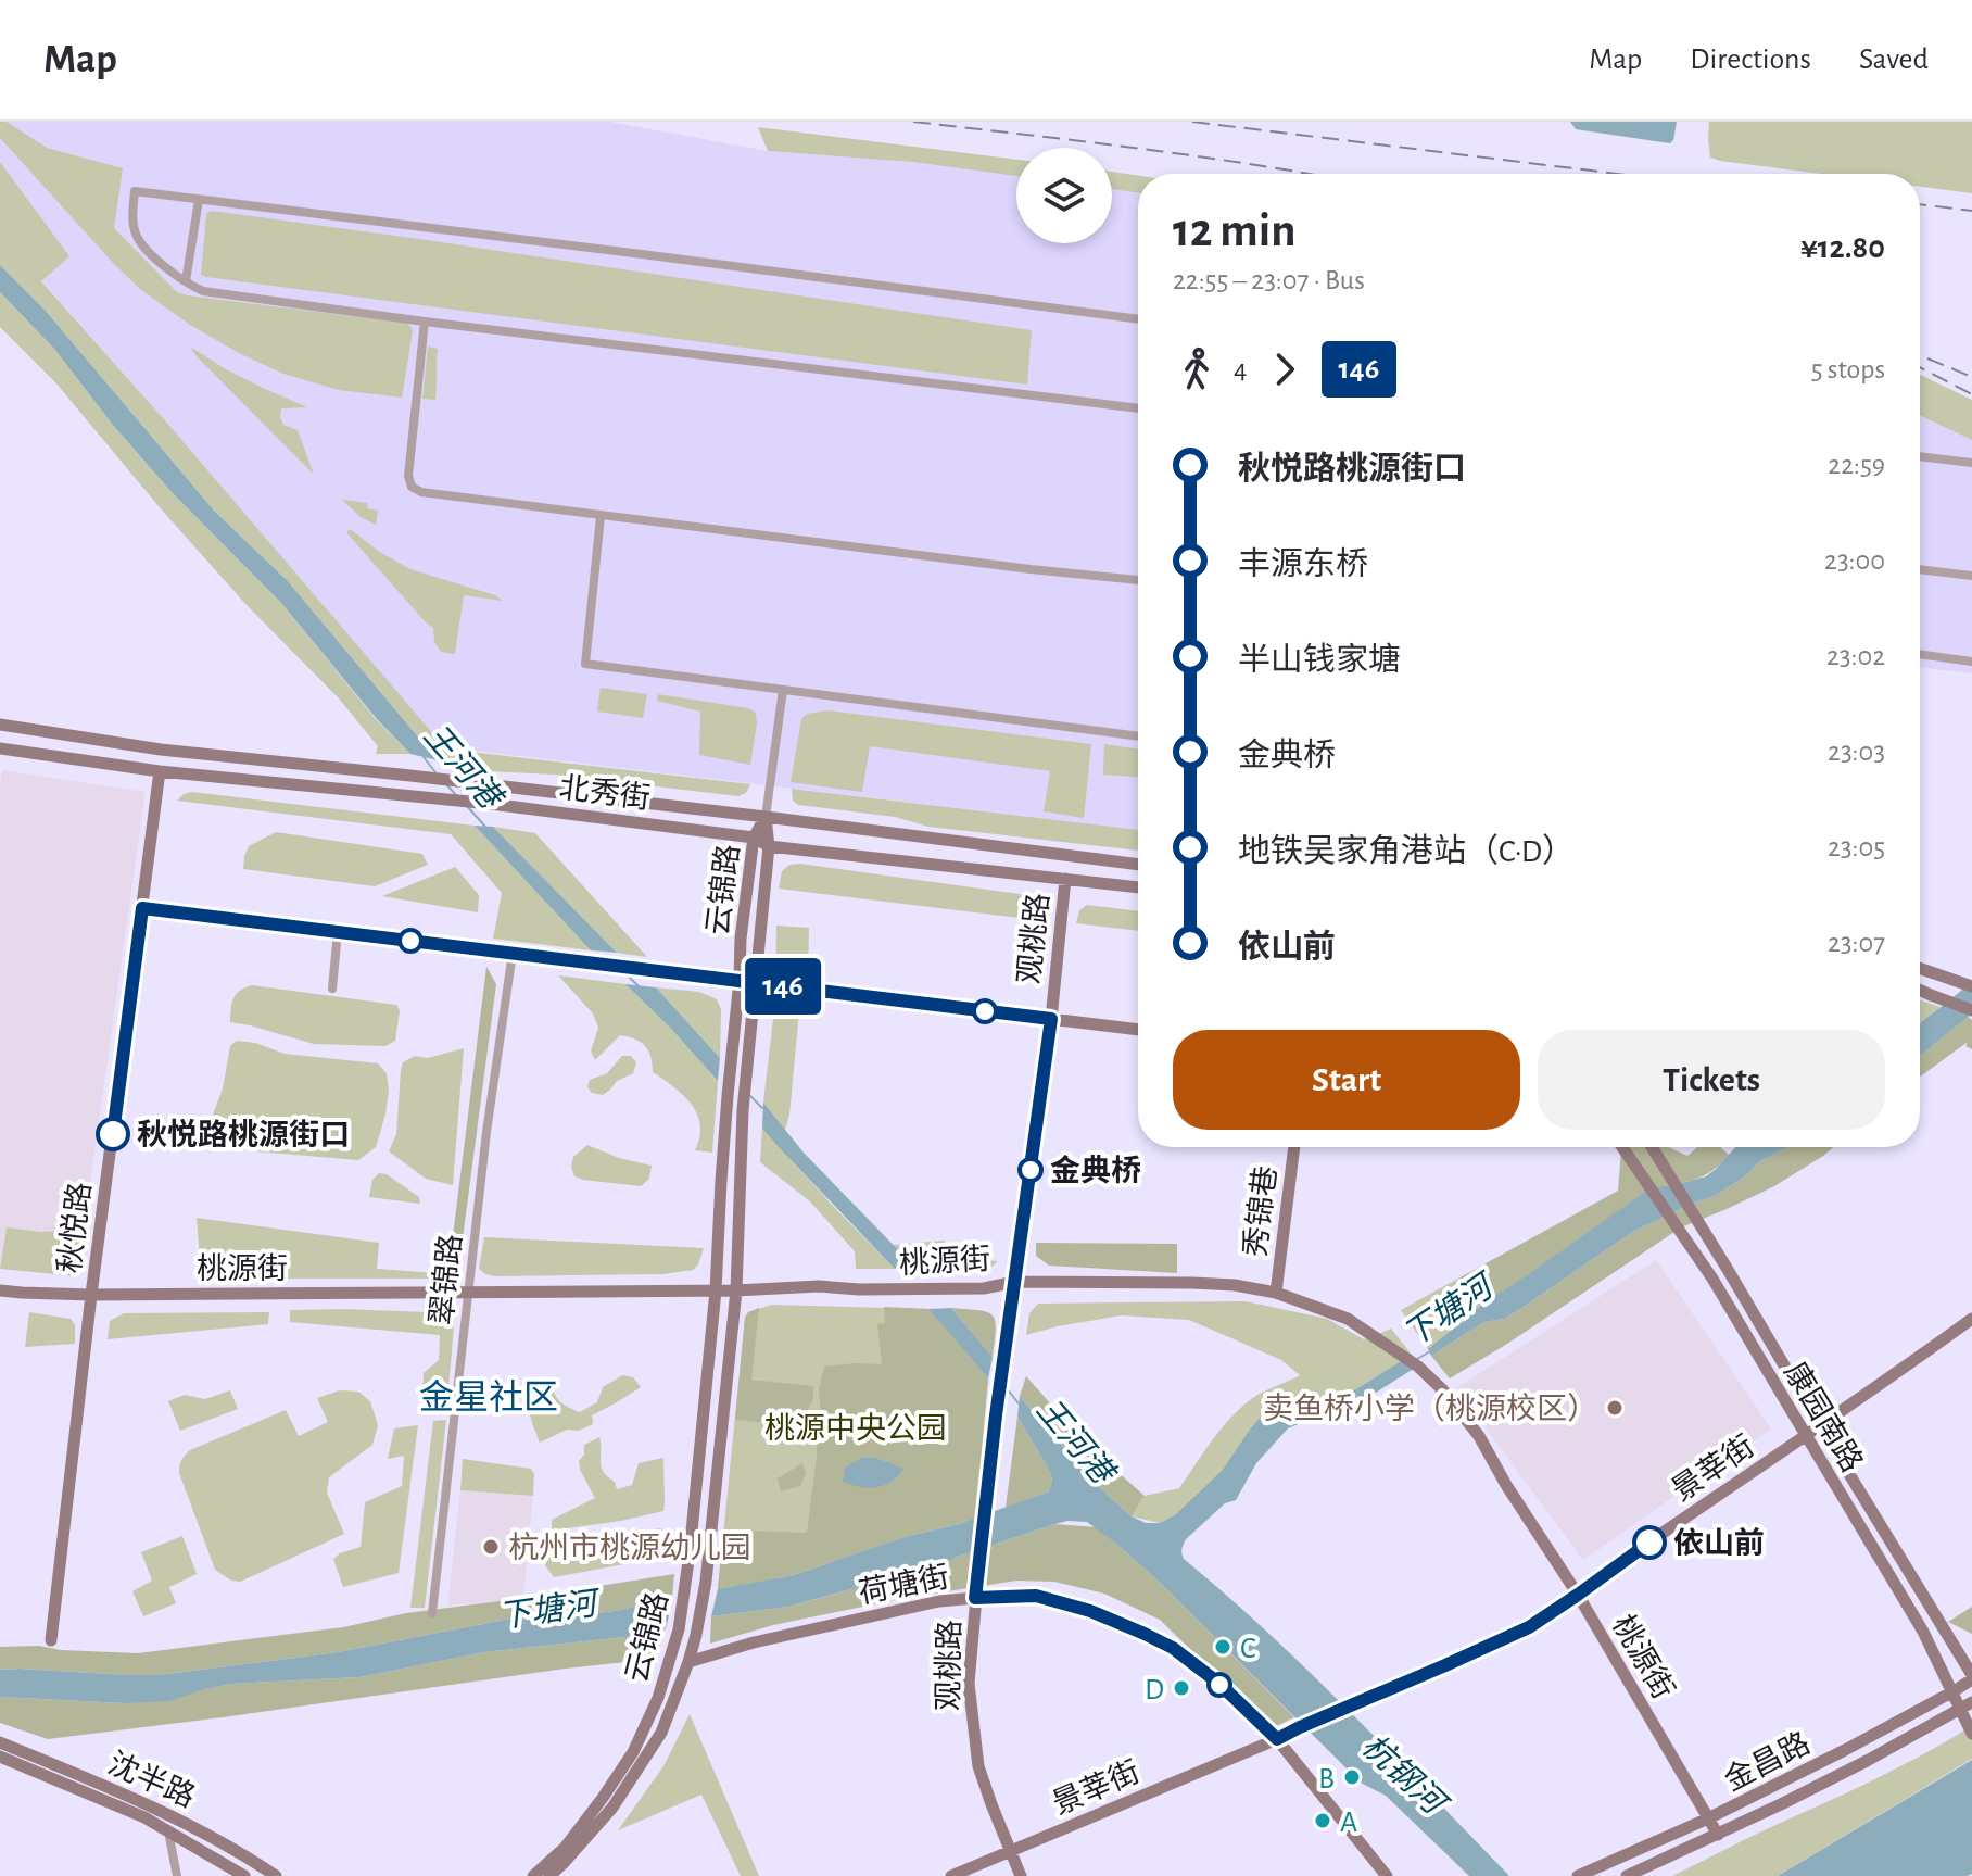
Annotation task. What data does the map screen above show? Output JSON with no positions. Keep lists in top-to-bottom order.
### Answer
{
  "streets": {
    "main road": [
      "北秀街",
      "云锦路",
      "观桃路",
      "秀锦巷",
      "秋悦路",
      "桃源街",
      "康园南路",
      "景莘街",
      "荷塘街",
      "金昌路",
      "沈半路"
    ],
    "street": ["翠锦路"]
  },
  "crossings": [
    ["北秀街", "云锦路"],
    ["北秀街", "观桃路"],
    ["北秀街", "秋悦路"],
    ["云锦路", "桃源街"],
    ["云锦路", "荷塘街"],
    ["观桃路", "桃源街"],
    ["观桃路", "景莘街"],
    ["观桃路", "荷塘街"],
    ["秀锦巷", "桃源街"],
    ["秋悦路", "桃源街"],
    ["桃源街", "翠锦路"],
    ["桃源街", "景莘街"],
    ["桃源街", "金昌路"],
    ["康园南路", "景莘街"],
    ["康园南路", "金昌路"],
    ["景莘街", "荷塘街"]
  ],
  "districts": ["金星社区"],
  "water": ["王河港", "下塘河", "杭钢河"],
  "parks": ["桃源中央公园"],
  "places": [
    "秋悦路桃源街口",
    "金典桥",
    "卖鱼桥小学（桃源校区）",
    "依山前",
    "杭州市桃源幼儿园",
    "C",
    "D",
    "B",
    "A"
  ],
  "lines": ["bus line 146"],
  "page": {
    "header": "Map",
    "nav": ["Map", "Directions", "Saved"],
    "on_map": "146",
    "heading": ["12 min", "22:55 – 23:07 · Bus", "¥12.80"],
    "legs": ["4", "146", "5 stops"],
    "list": [
      {
        "name": "秋悦路桃源街口",
        "value": "22:59"
      },
      {
        "name": "丰源东桥",
        "value": "23:00"
      },
      {
        "name": "半山钱家塘",
        "value": "23:02"
      },
      {
        "name": "金典桥",
        "value": "23:03"
      },
      {
        "name": "地铁吴家角港站（C·D）",
        "value": "23:05"
      },
      {
        "name": "依山前",
        "value": "23:07"
      }
    ],
    "buttons": ["Start", "Tickets"]
  }
}
